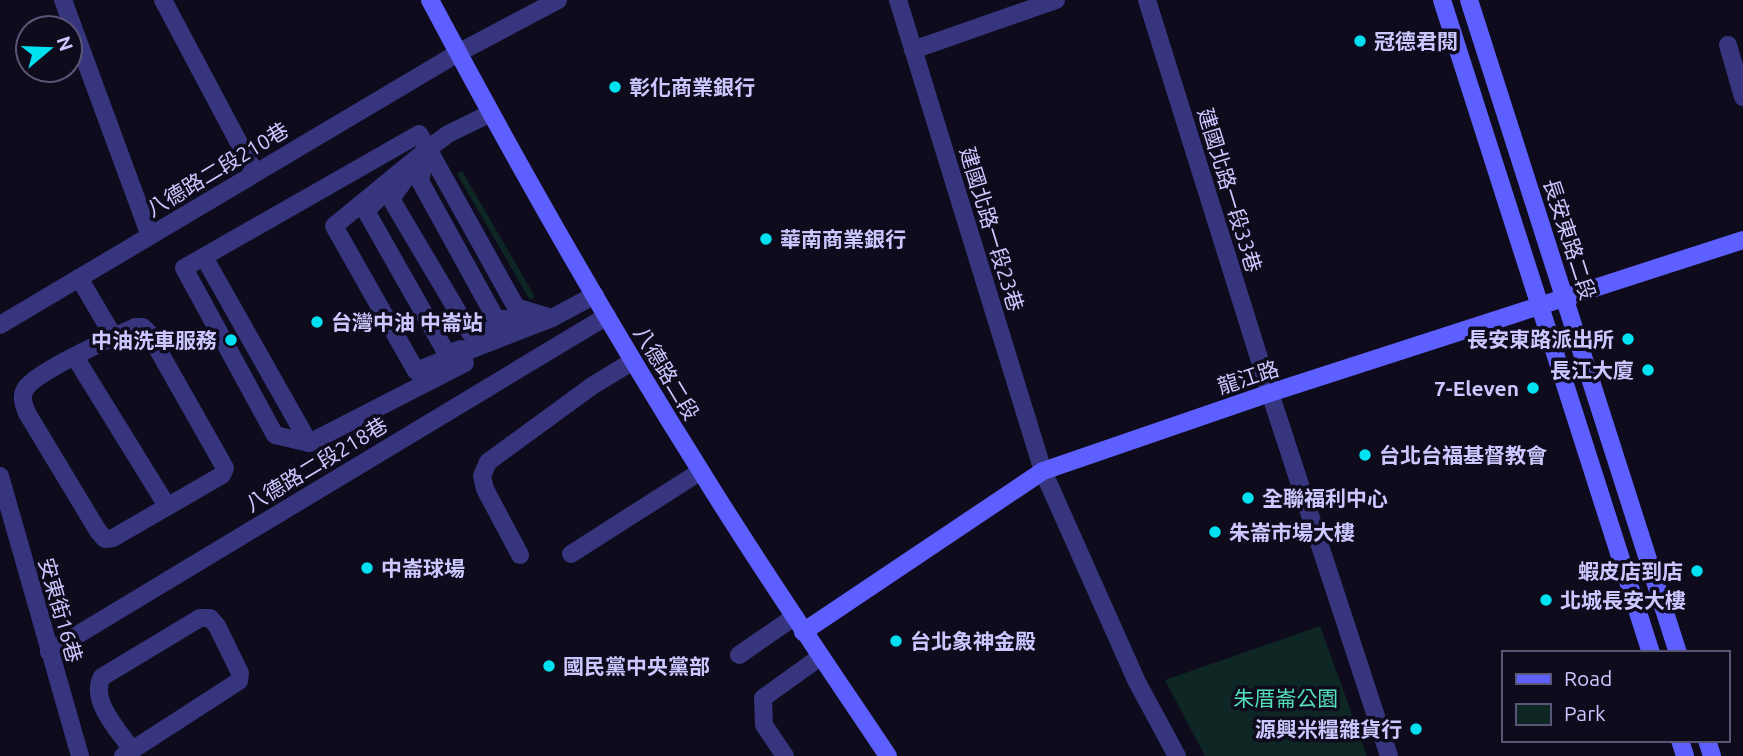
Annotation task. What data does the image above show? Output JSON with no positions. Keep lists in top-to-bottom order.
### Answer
{
  "streets": {
    "street": [
      "八德路二段210巷",
      "建國北路一段33巷",
      "建國北路一段23巷",
      "長安東路二段",
      "八德路二段",
      "龍江路",
      "八德路二段218巷",
      "安東街16巷"
    ]
  },
  "crossings": [
    ["八德路二段210巷", "八德路二段"],
    ["建國北路一段33巷", "龍江路"],
    ["建國北路一段23巷", "龍江路"],
    ["長安東路二段", "龍江路"],
    ["八德路二段", "龍江路"],
    ["八德路二段", "八德路二段218巷"],
    ["八德路二段218巷", "安東街16巷"]
  ],
  "parks": ["朱厝崙公園"],
  "places": [
    "冠德君閱",
    "彰化商業銀行",
    "華南商業銀行",
    "台灣中油 中崙站",
    "長安東路派出所",
    "中油洗車服務",
    "長江大廈",
    "7-Eleven",
    "台北台福基督教會",
    "全聯福利中心",
    "朱崙市場大樓",
    "中崙球場",
    "蝦皮店到店",
    "北城長安大樓",
    "台北象神金殿",
    "國民黨中央黨部",
    "源興米糧雜貨行"
  ],
  "legend": ["Road", "Park"],
  "north": "right"
}
